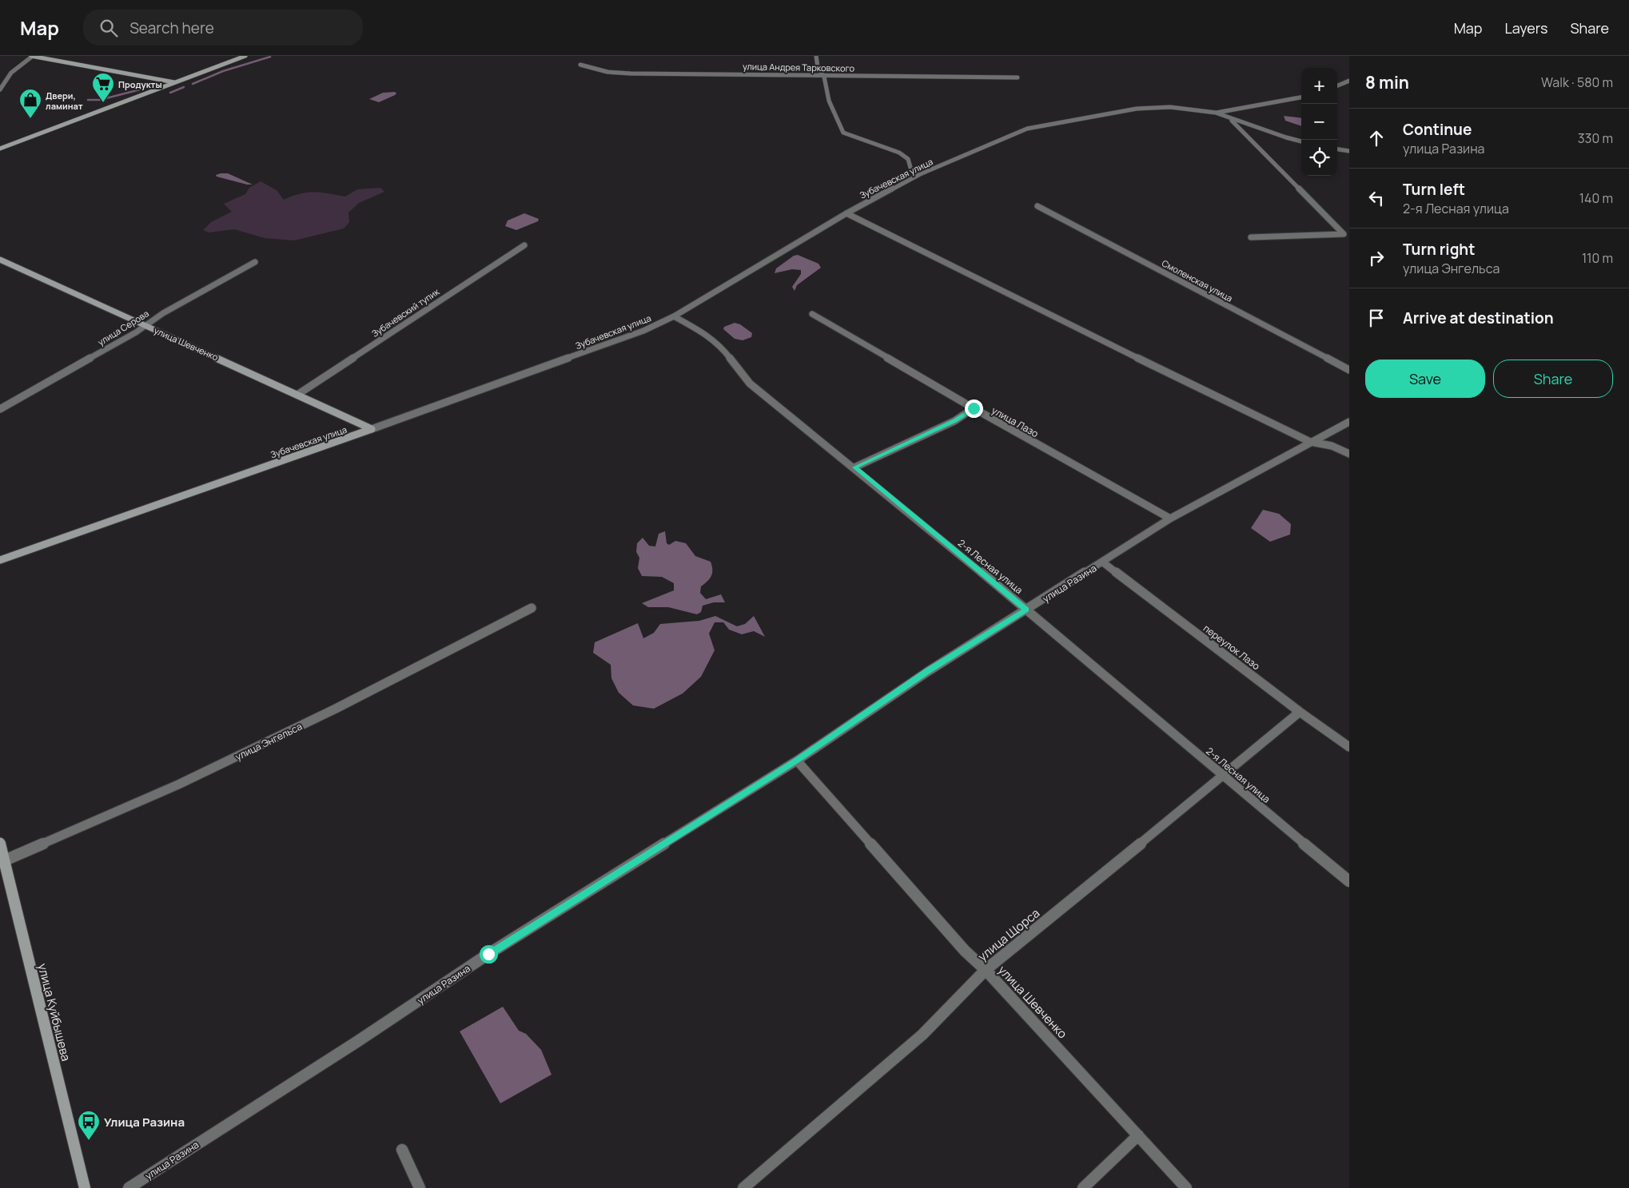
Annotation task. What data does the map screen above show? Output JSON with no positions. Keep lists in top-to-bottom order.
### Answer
{
  "streets": {
    "street": [
      "улица Андрея Тарковского",
      "Зубачевская улица",
      "Смоленская улица",
      "Зубачевский тупик",
      "улица Серова",
      "улица Шевченко",
      "улица Лазо",
      "2-я Лесная улица",
      "улица Разина",
      "переулок Лазо",
      "улица Энгельса",
      "улица Щорса",
      "улица Куйбышева"
    ]
  },
  "crossings": [
    ["Зубачевская улица", "улица Шевченко"],
    ["Зубачевская улица", "2-я Лесная улица"],
    ["Зубачевский тупик", "улица Шевченко"],
    ["улица Серова", "улица Шевченко"],
    ["улица Шевченко", "улица Разина"],
    ["улица Шевченко", "улица Щорса"],
    ["улица Лазо", "улица Разина"],
    ["2-я Лесная улица", "улица Разина"],
    ["2-я Лесная улица", "улица Щорса"],
    ["улица Разина", "переулок Лазо"],
    ["переулок Лазо", "улица Щорса"],
    ["улица Энгельса", "улица Куйбышева"]
  ],
  "places": {
    "supermarket": ["Продукты"],
    "shop": ["Двери, ламинат"],
    "bus stop": ["Улица Разина"]
  },
  "page": {
    "header": "Map",
    "search": "Search here",
    "nav": ["Map", "Layers", "Share"],
    "heading": ["8 min", "Walk · 580 m"],
    "map_buttons": ["+", "−"],
    "list": [
      ["Continue", "улица Разина", "330 m"],
      ["Turn left", "2-я Лесная улица", "140 m"],
      ["Turn right", "улица Энгельса", "110 m"],
      "Arrive at destination"
    ],
    "buttons": ["Save", "Share"]
  }
}
